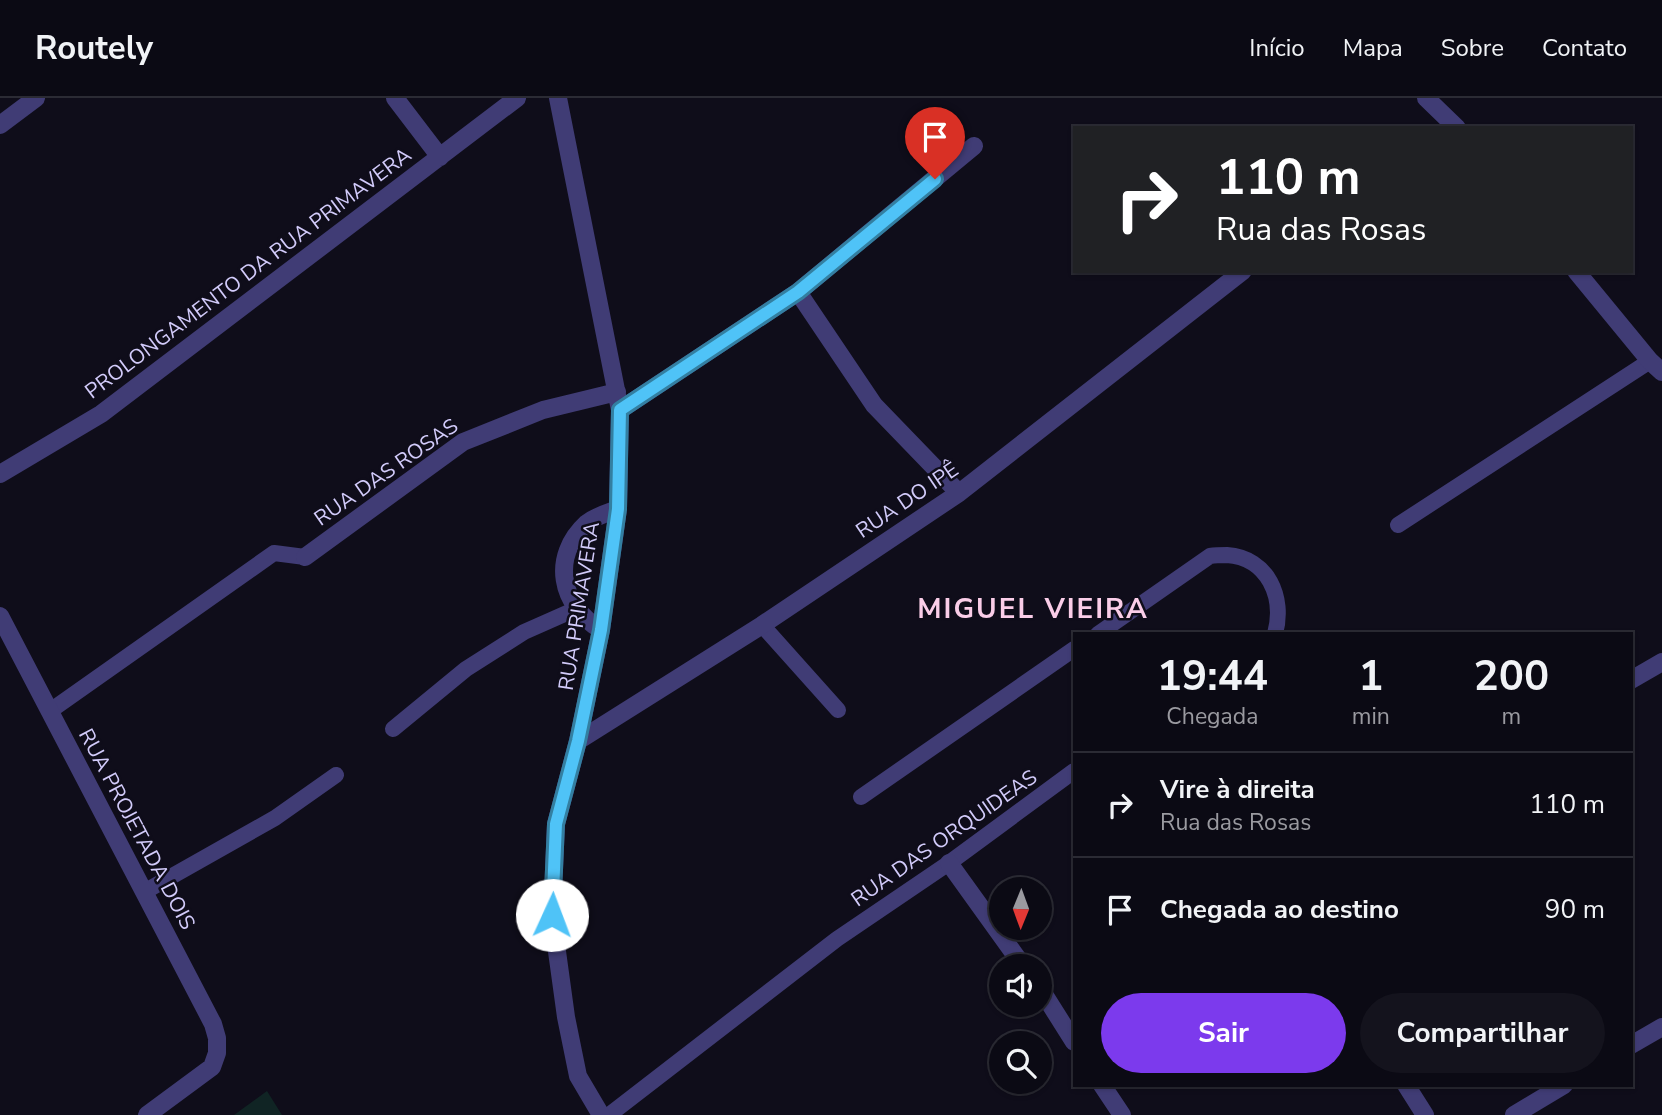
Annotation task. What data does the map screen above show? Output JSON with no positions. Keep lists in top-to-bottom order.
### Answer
{
  "streets": {
    "street": [
      "PROLONGAMENTO DA RUA PRIMAVERA",
      "RUA DAS ROSAS",
      "RUA DO IPÊ",
      "RUA PRIMAVERA",
      "RUA PROJETADA DOIS"
    ],
    "lane": ["RUA DAS ORQUIDEAS"]
  },
  "crossings": [
    ["RUA DAS ROSAS", "RUA PRIMAVERA"],
    ["RUA DO IPÊ", "RUA PRIMAVERA"]
  ],
  "districts": ["MIGUEL VIEIRA"],
  "north": "bottom",
  "page": {
    "header": "Routely",
    "nav": [
      "Início",
      "Mapa",
      "Sobre",
      "Contato"
    ],
    "turn": ["110 m", "Rua das Rosas"],
    "eta": [
      "19:44",
      "Chegada",
      "1",
      "min",
      "200",
      "m"
    ],
    "list": [
      {
        "name": "Vire à direita",
        "note": "Rua das Rosas",
        "value": "110 m"
      },
      {
        "name": "Chegada ao destino",
        "value": "90 m"
      }
    ],
    "buttons": ["Sair", "Compartilhar"]
  }
}
